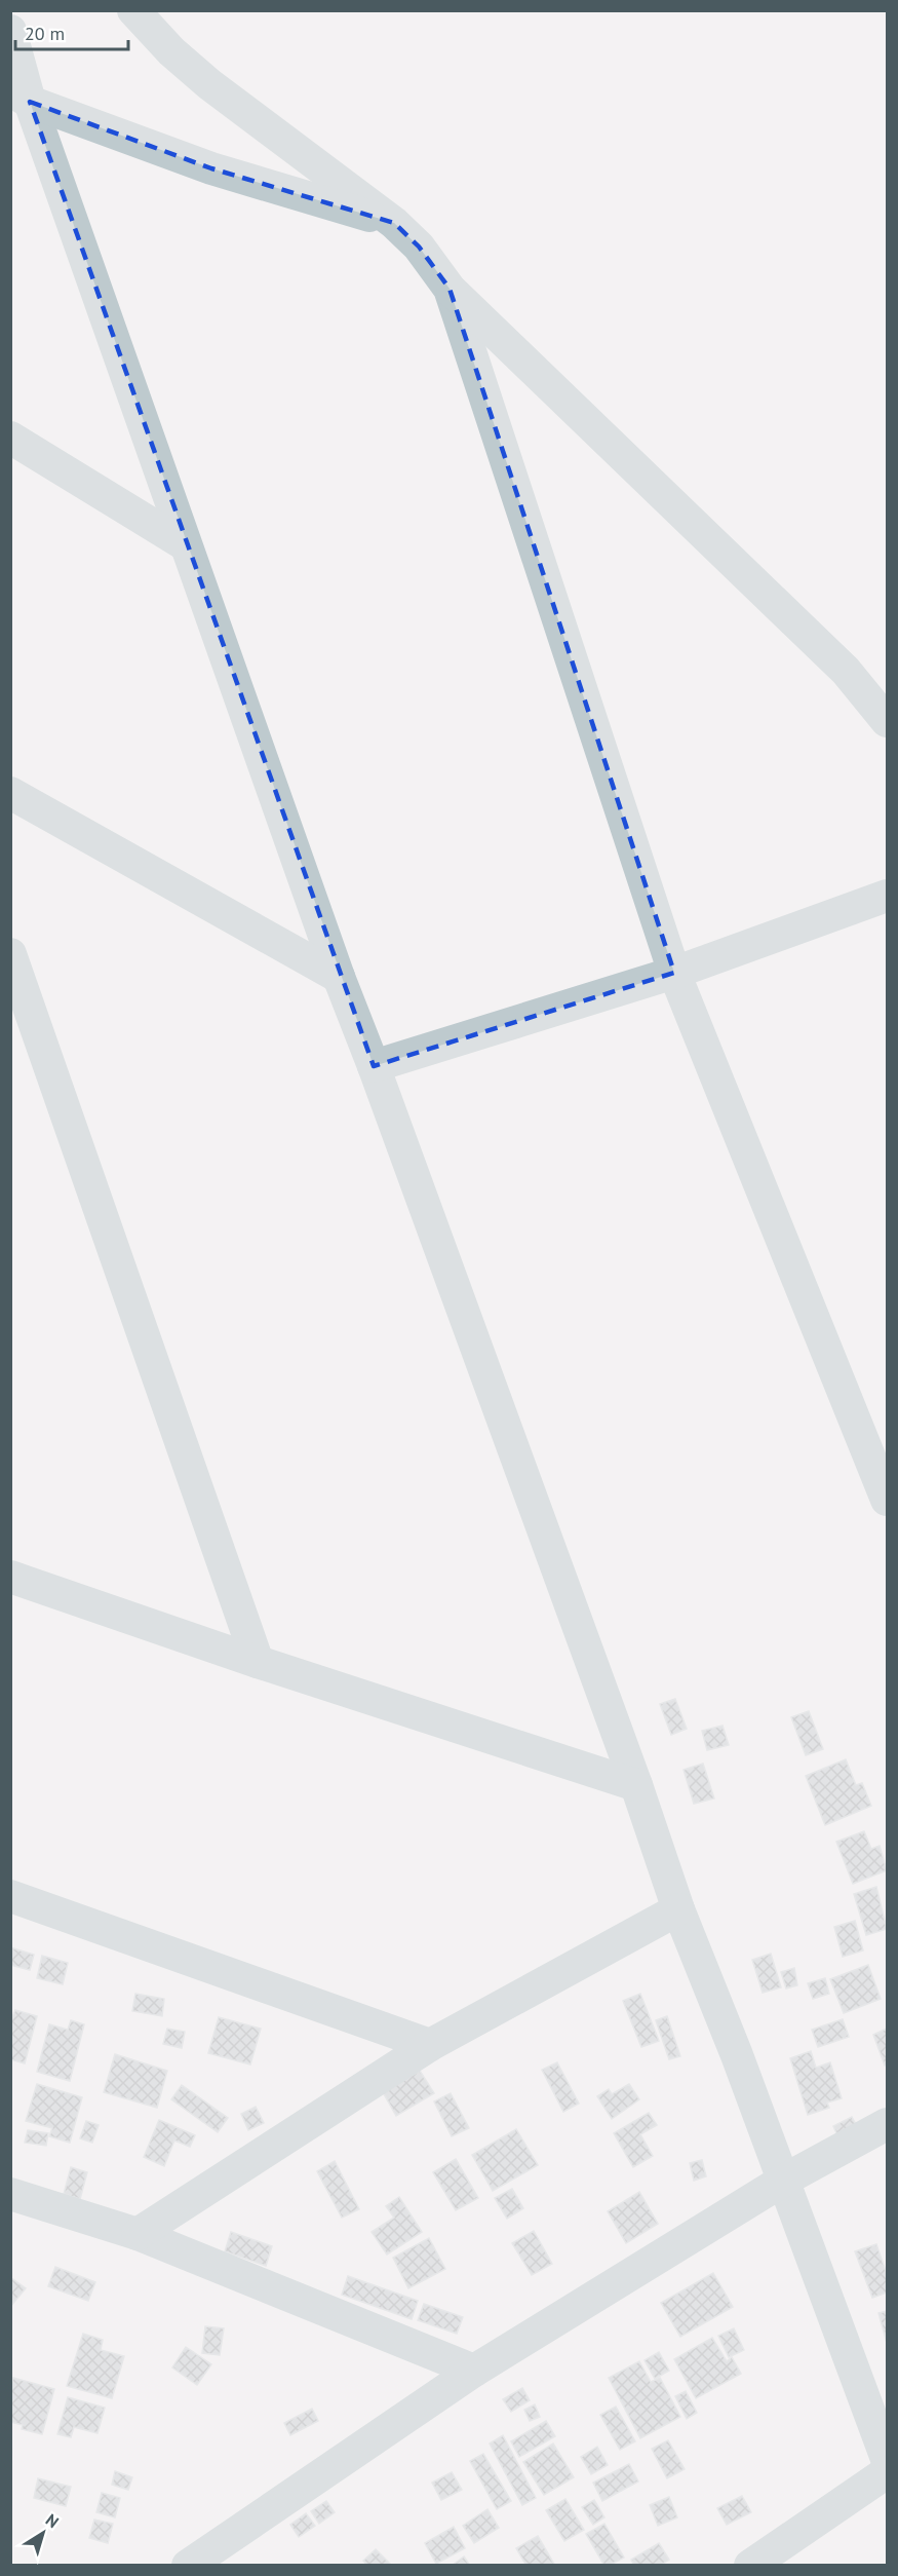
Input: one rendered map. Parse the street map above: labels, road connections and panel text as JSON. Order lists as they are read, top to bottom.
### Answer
{
  "scale_bar": "20 m",
  "north": "top right"
}
